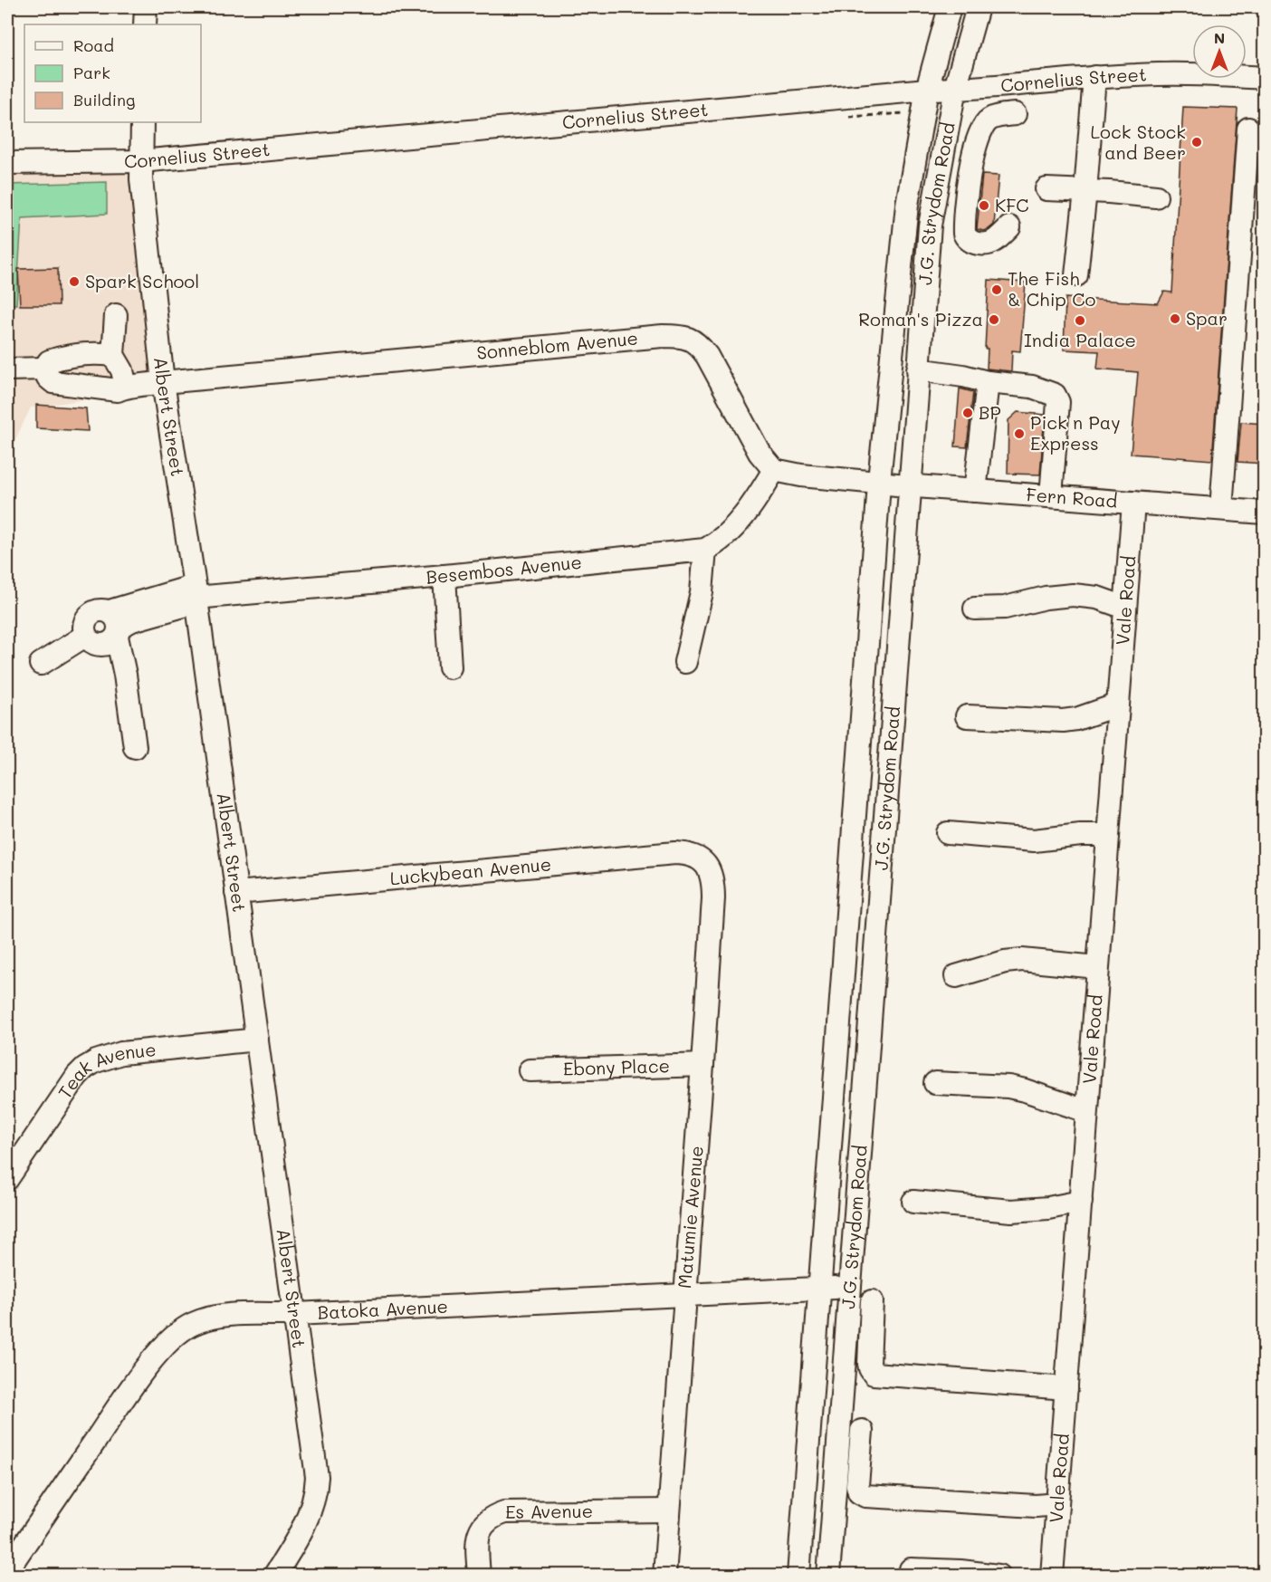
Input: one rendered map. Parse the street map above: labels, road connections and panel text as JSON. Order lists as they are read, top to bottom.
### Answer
{
  "streets": {
    "street": [
      "Cornelius Street",
      "J.G. Strydom Road",
      "Sonneblom Avenue",
      "Albert Street",
      "Fern Road",
      "Besembos Avenue",
      "Vale Road",
      "Luckybean Avenue",
      "Ebony Place",
      "Teak Avenue",
      "Matumie Avenue",
      "Batoka Avenue",
      "Es Avenue"
    ]
  },
  "crossings": [
    ["Cornelius Street", "J.G. Strydom Road"],
    ["Cornelius Street", "Albert Street"],
    ["J.G. Strydom Road", "Fern Road"],
    ["J.G. Strydom Road", "Batoka Avenue"],
    ["Sonneblom Avenue", "Albert Street"],
    ["Albert Street", "Besembos Avenue"],
    ["Albert Street", "Luckybean Avenue"],
    ["Albert Street", "Teak Avenue"],
    ["Albert Street", "Batoka Avenue"],
    ["Fern Road", "Vale Road"],
    ["Luckybean Avenue", "Matumie Avenue"],
    ["Ebony Place", "Matumie Avenue"],
    ["Matumie Avenue", "Batoka Avenue"],
    ["Matumie Avenue", "Es Avenue"]
  ],
  "places": [
    "Lock Stock and Beer",
    "KFC",
    "Spark School",
    "The Fish & Chip Co",
    "Spar",
    "Roman's Pizza",
    "India Palace",
    "BP",
    "Pick n Pay Express"
  ],
  "legend": ["Road", "Park", "Building"],
  "north": "top"
}
